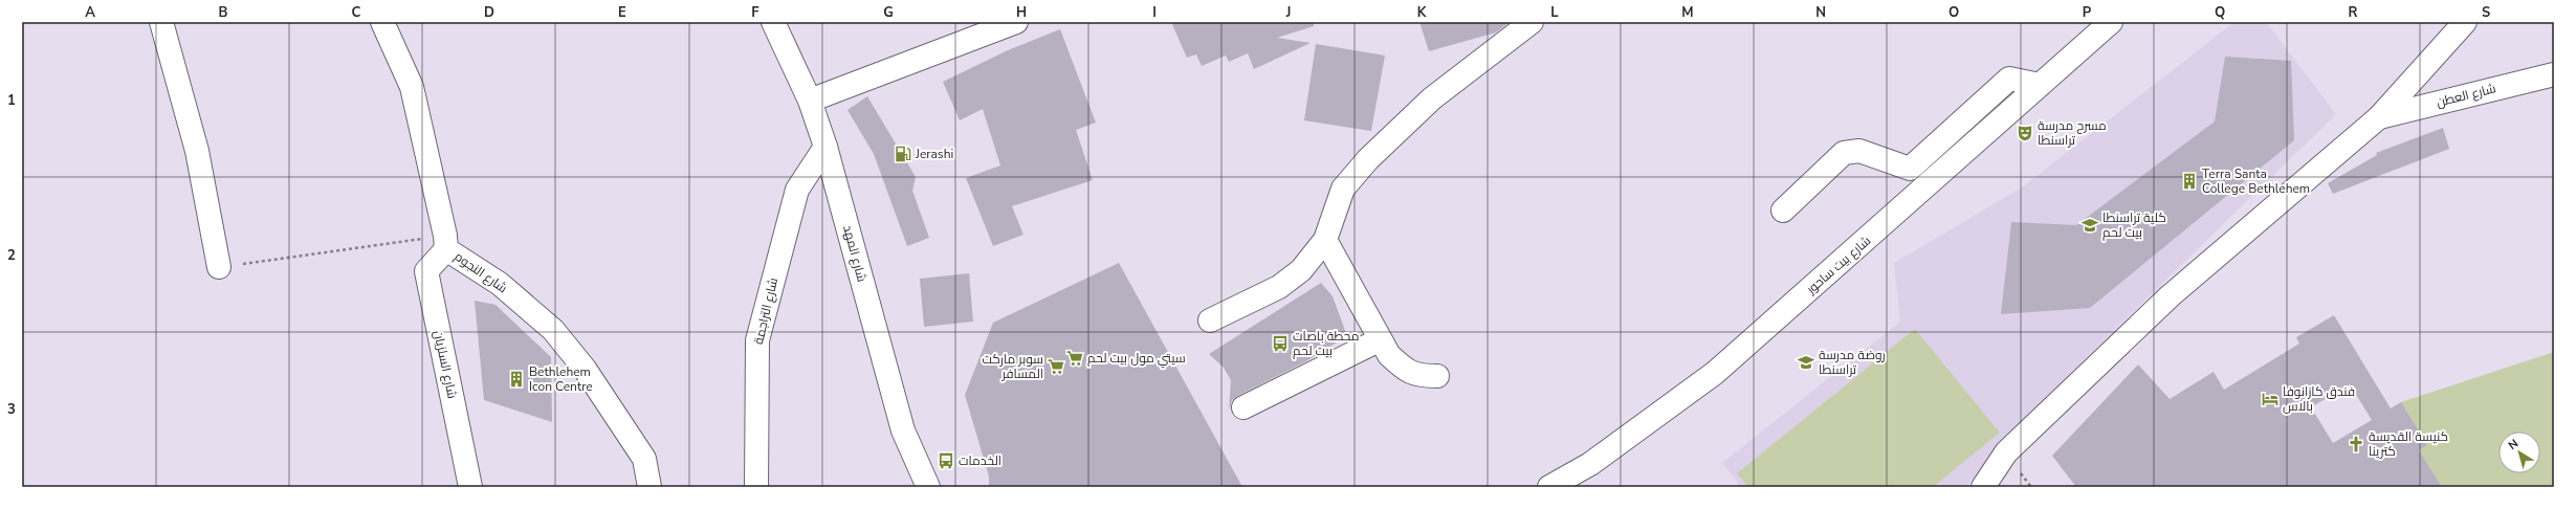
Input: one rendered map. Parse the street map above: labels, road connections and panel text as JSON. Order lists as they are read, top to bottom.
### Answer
{
  "streets": {
    "street": [
      "شارع العطن",
      "شارع المهد",
      "شارع بيت ساحور",
      "شارع النجوم",
      "شارع التراجمة",
      "شارع السلزيان"
    ]
  },
  "crossings": [
    ["شارع المهد", "شارع التراجمة"],
    ["شارع النجوم", "شارع السلزيان"]
  ],
  "places": {
    "theatre": ["مسرح مدرسة تراسنطا"],
    "fuel station": ["Jerashi"],
    "building": ["Terra Santa College Bethlehem", "Bethlehem Icon Centre"],
    "school or university": ["كلية تراسنطا بيت لحم", "روضة مدرسة تراسنطا"],
    "bus stop": ["محطة باصات بيت لحم", "الخدمات"],
    "supermarket": ["سيتي مول بيت لحم", "سوبر ماركت المسافر"],
    "hotel": ["فندق كازانوفا بالاس"],
    "church": ["كنيسة القديسة كترينا"]
  },
  "north": "top left",
  "grid": {
    "columns": [
      "A",
      "B",
      "C",
      "D",
      "E",
      "F",
      "G",
      "H",
      "I",
      "J",
      "K",
      "L",
      "M",
      "N",
      "O",
      "P",
      "Q",
      "R",
      "S"
    ],
    "rows": ["1", "2", "3"]
  }
}
